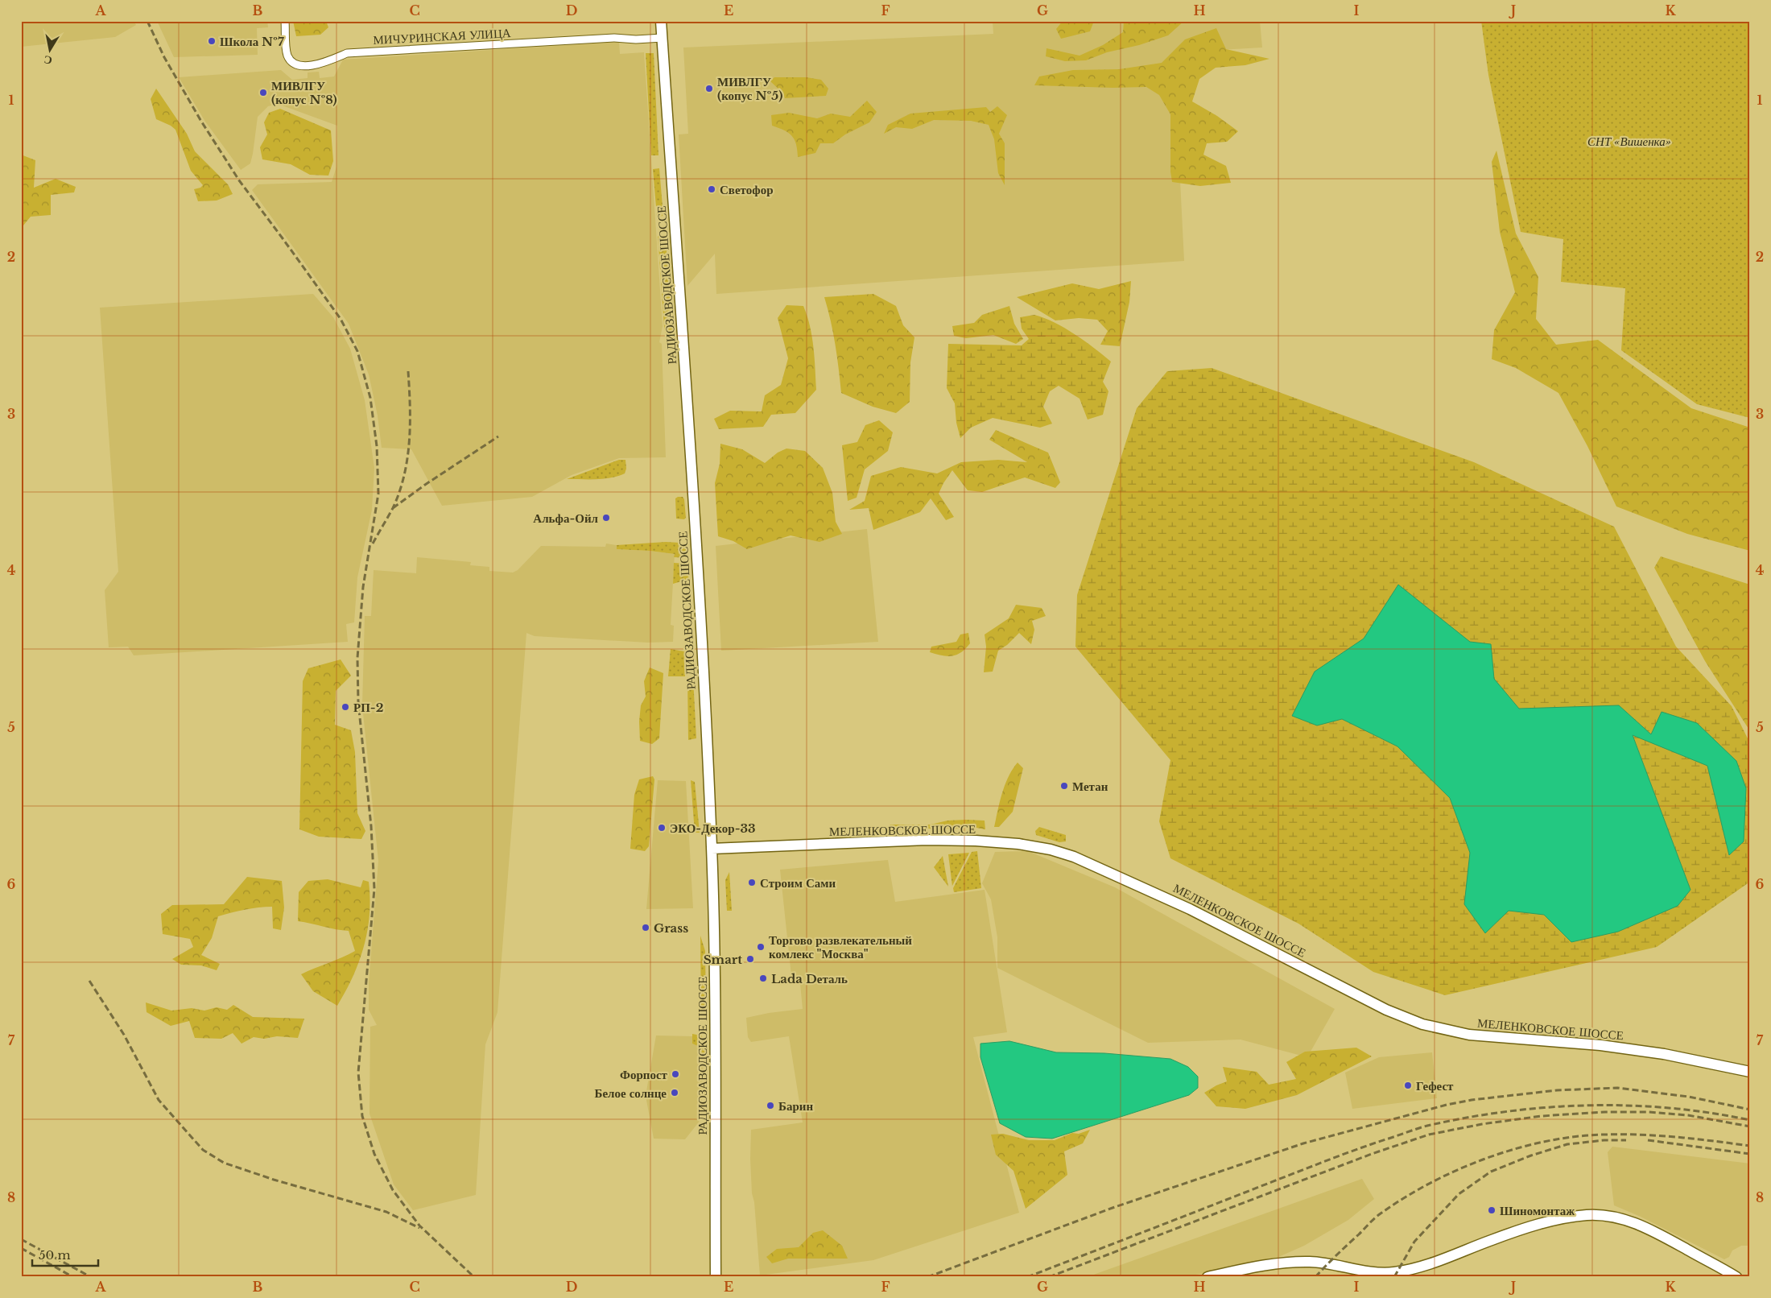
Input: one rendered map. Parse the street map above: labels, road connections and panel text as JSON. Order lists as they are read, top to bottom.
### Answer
{
  "streets": {
    "main road": ["РАДИОЗАВОДСКОЕ ШОССЕ", "МЕЛЕНКОВСКОЕ ШОССЕ"],
    "street": ["МИЧУРИНСКАЯ УЛИЦА"]
  },
  "crossings": [
    ["МИЧУРИНСКАЯ УЛИЦА", "РАДИОЗАВОДСКОЕ ШОССЕ"],
    ["РАДИОЗАВОДСКОЕ ШОССЕ", "МЕЛЕНКОВСКОЕ ШОССЕ"]
  ],
  "parks": ["СНТ «Вишенка»"],
  "places": [
    "Школа №7",
    "МИВЛГУ (копус №5)",
    "МИВЛГУ (копус №8)",
    "Светофор",
    "Альфа-Ойл",
    "РП-2",
    "Метан",
    "ЭКО-Декор-33",
    "Строим Сами",
    "Grass",
    "Торгово развлекательный комлекс \"Москва\"",
    "Smart",
    "Lada Dеталь",
    "Форпост",
    "Гефест",
    "Белое солнце",
    "Барин",
    "Шиномонтаж"
  ],
  "scale_bar": "50 m",
  "north": "bottom",
  "grid": {
    "columns": [
      "A",
      "B",
      "C",
      "D",
      "E",
      "F",
      "G",
      "H",
      "I",
      "J",
      "K"
    ],
    "rows": [
      "1",
      "2",
      "3",
      "4",
      "5",
      "6",
      "7",
      "8"
    ]
  }
}
